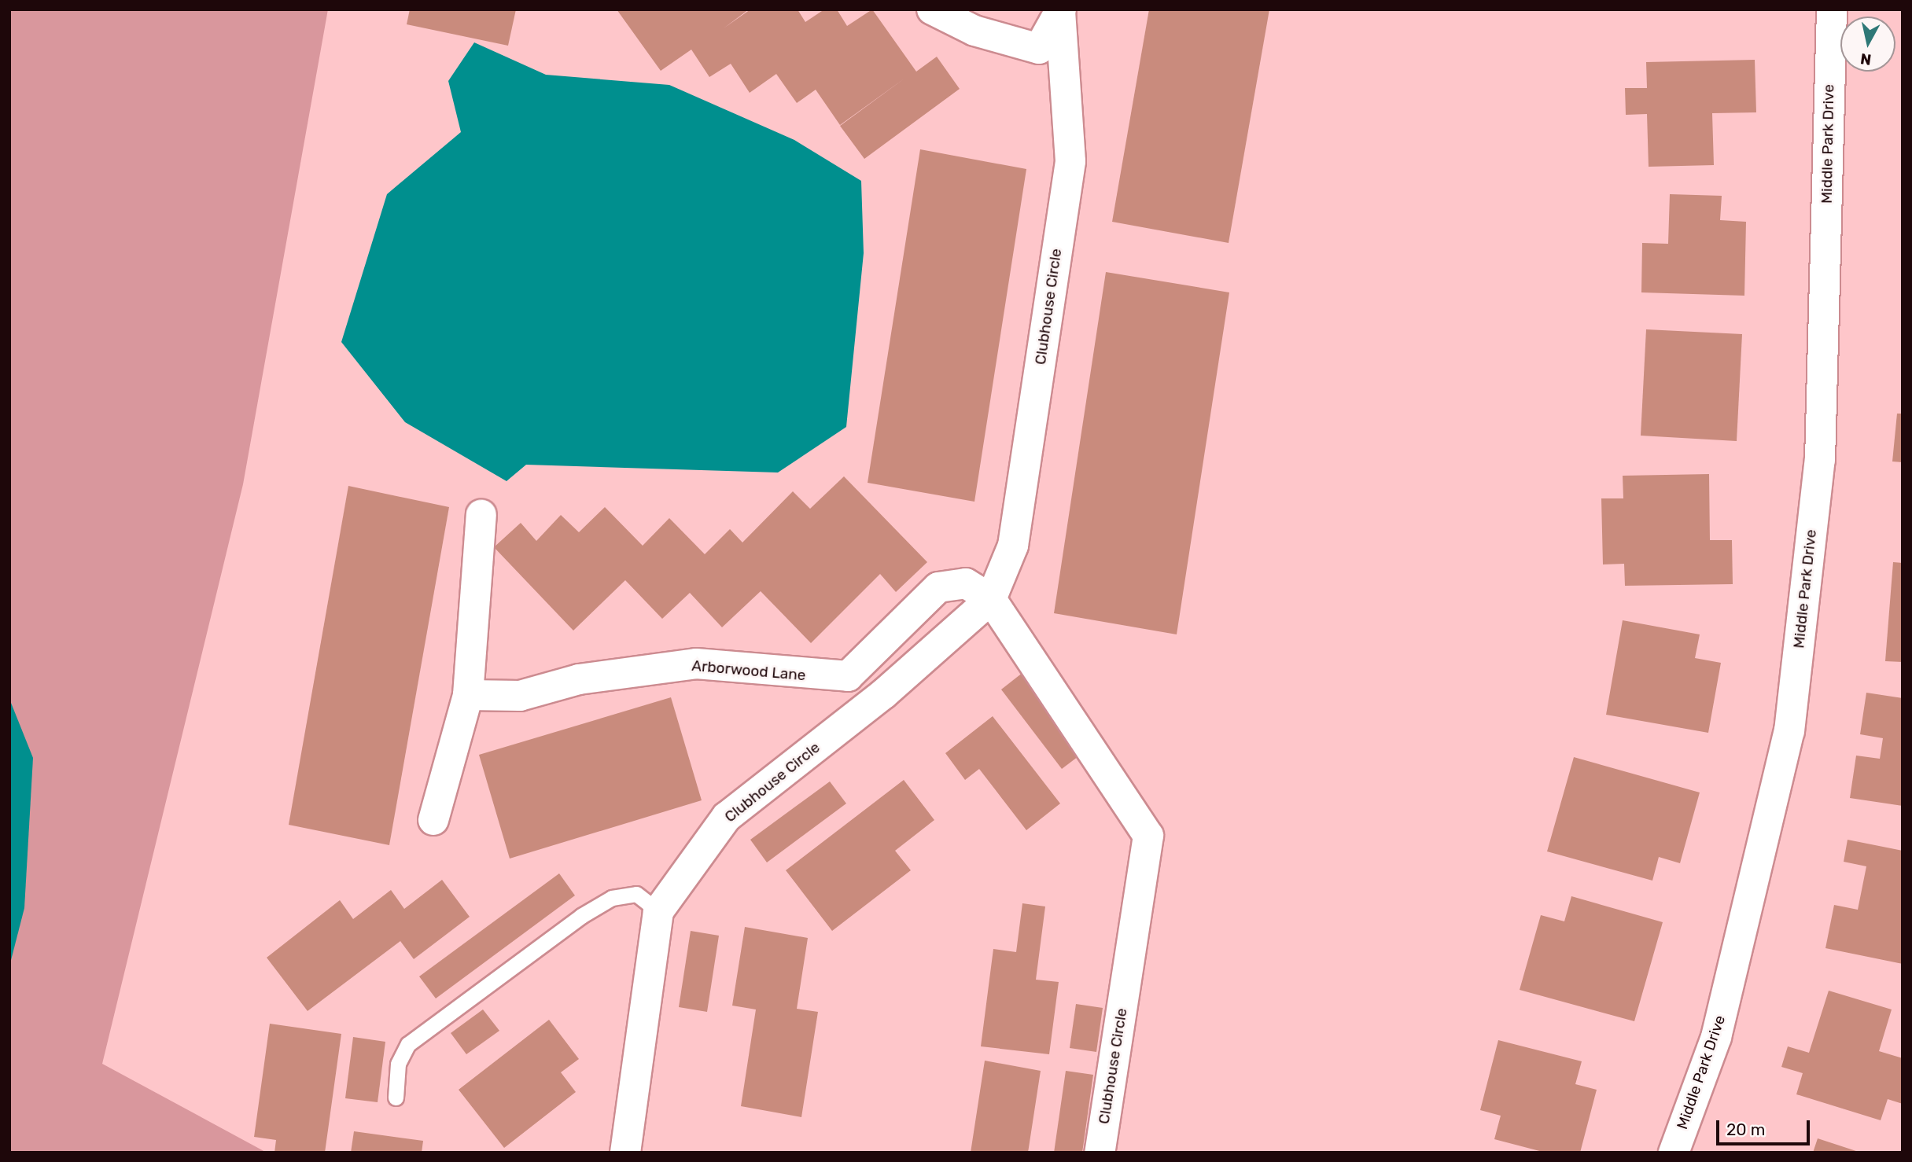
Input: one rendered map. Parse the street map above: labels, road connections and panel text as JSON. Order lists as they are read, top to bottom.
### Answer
{
  "streets": {
    "street": ["Middle Park Drive", "Clubhouse Circle", "Arborwood Lane"]
  },
  "crossings": [
    ["Clubhouse Circle", "Arborwood Lane"]
  ],
  "scale_bar": "20 m",
  "north": "bottom"
}
